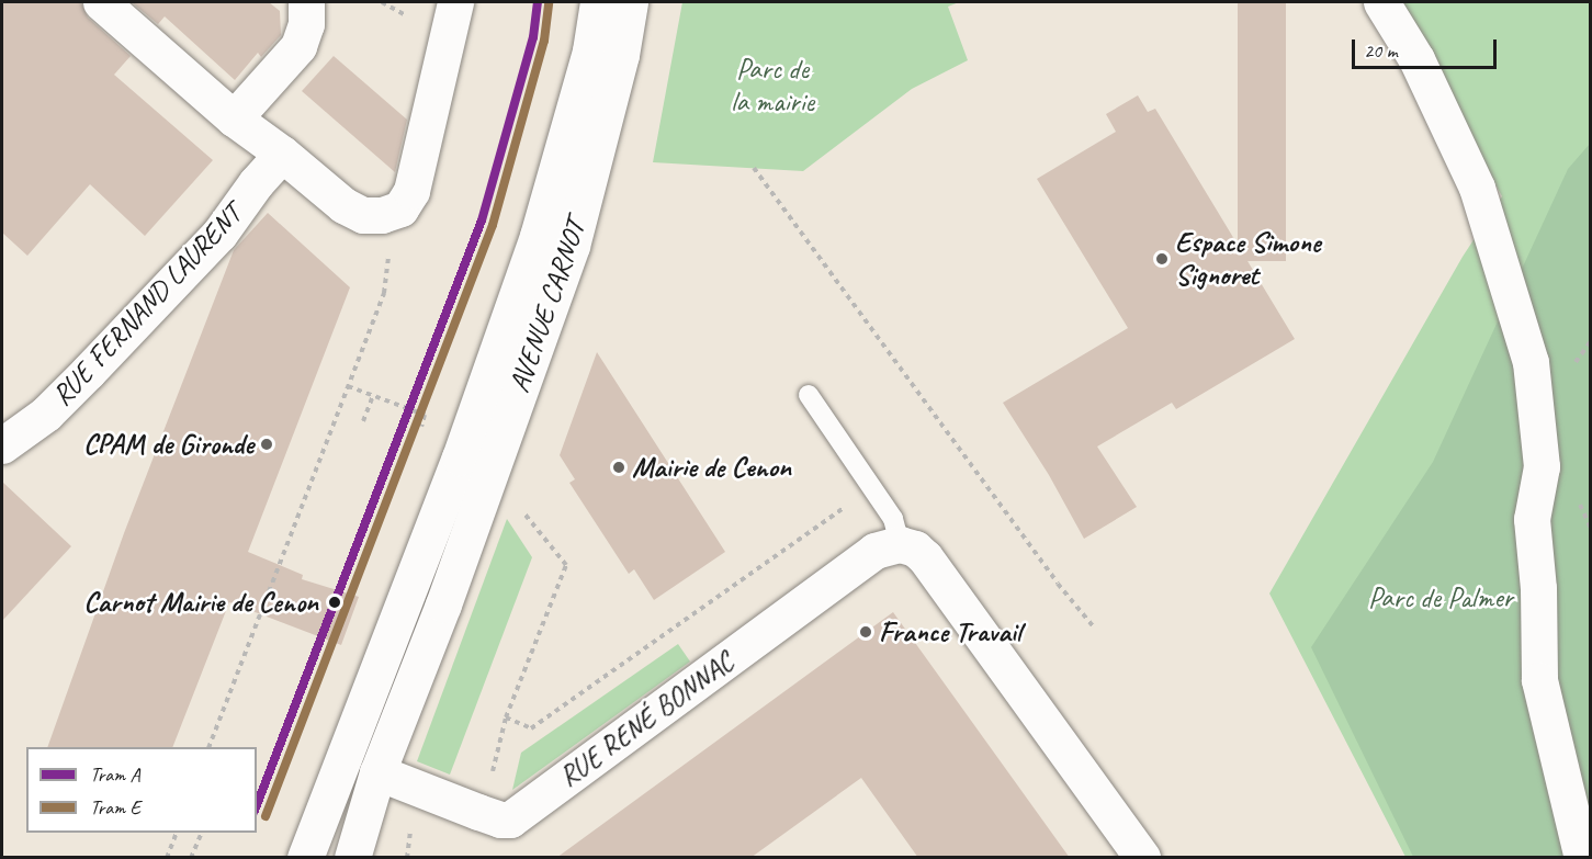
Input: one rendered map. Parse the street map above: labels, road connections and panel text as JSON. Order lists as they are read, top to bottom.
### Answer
{
  "streets": {
    "street": ["RUE FERNAND LAURENT", "AVENUE CARNOT", "RUE RENÉ BONNAC"]
  },
  "crossings": [
    ["AVENUE CARNOT", "RUE RENÉ BONNAC"]
  ],
  "parks": ["Parc de la mairie", "Parc de Palmer"],
  "places": [
    "Espace Simone Signoret",
    "CPAM de Gironde",
    "Mairie de Cenon",
    "Carnot Mairie de Cenon",
    "France Travail"
  ],
  "lines": ["tram line A", "tram line E"],
  "legend": ["Tram A", "Tram E"],
  "scale_bar": "20 m"
}
